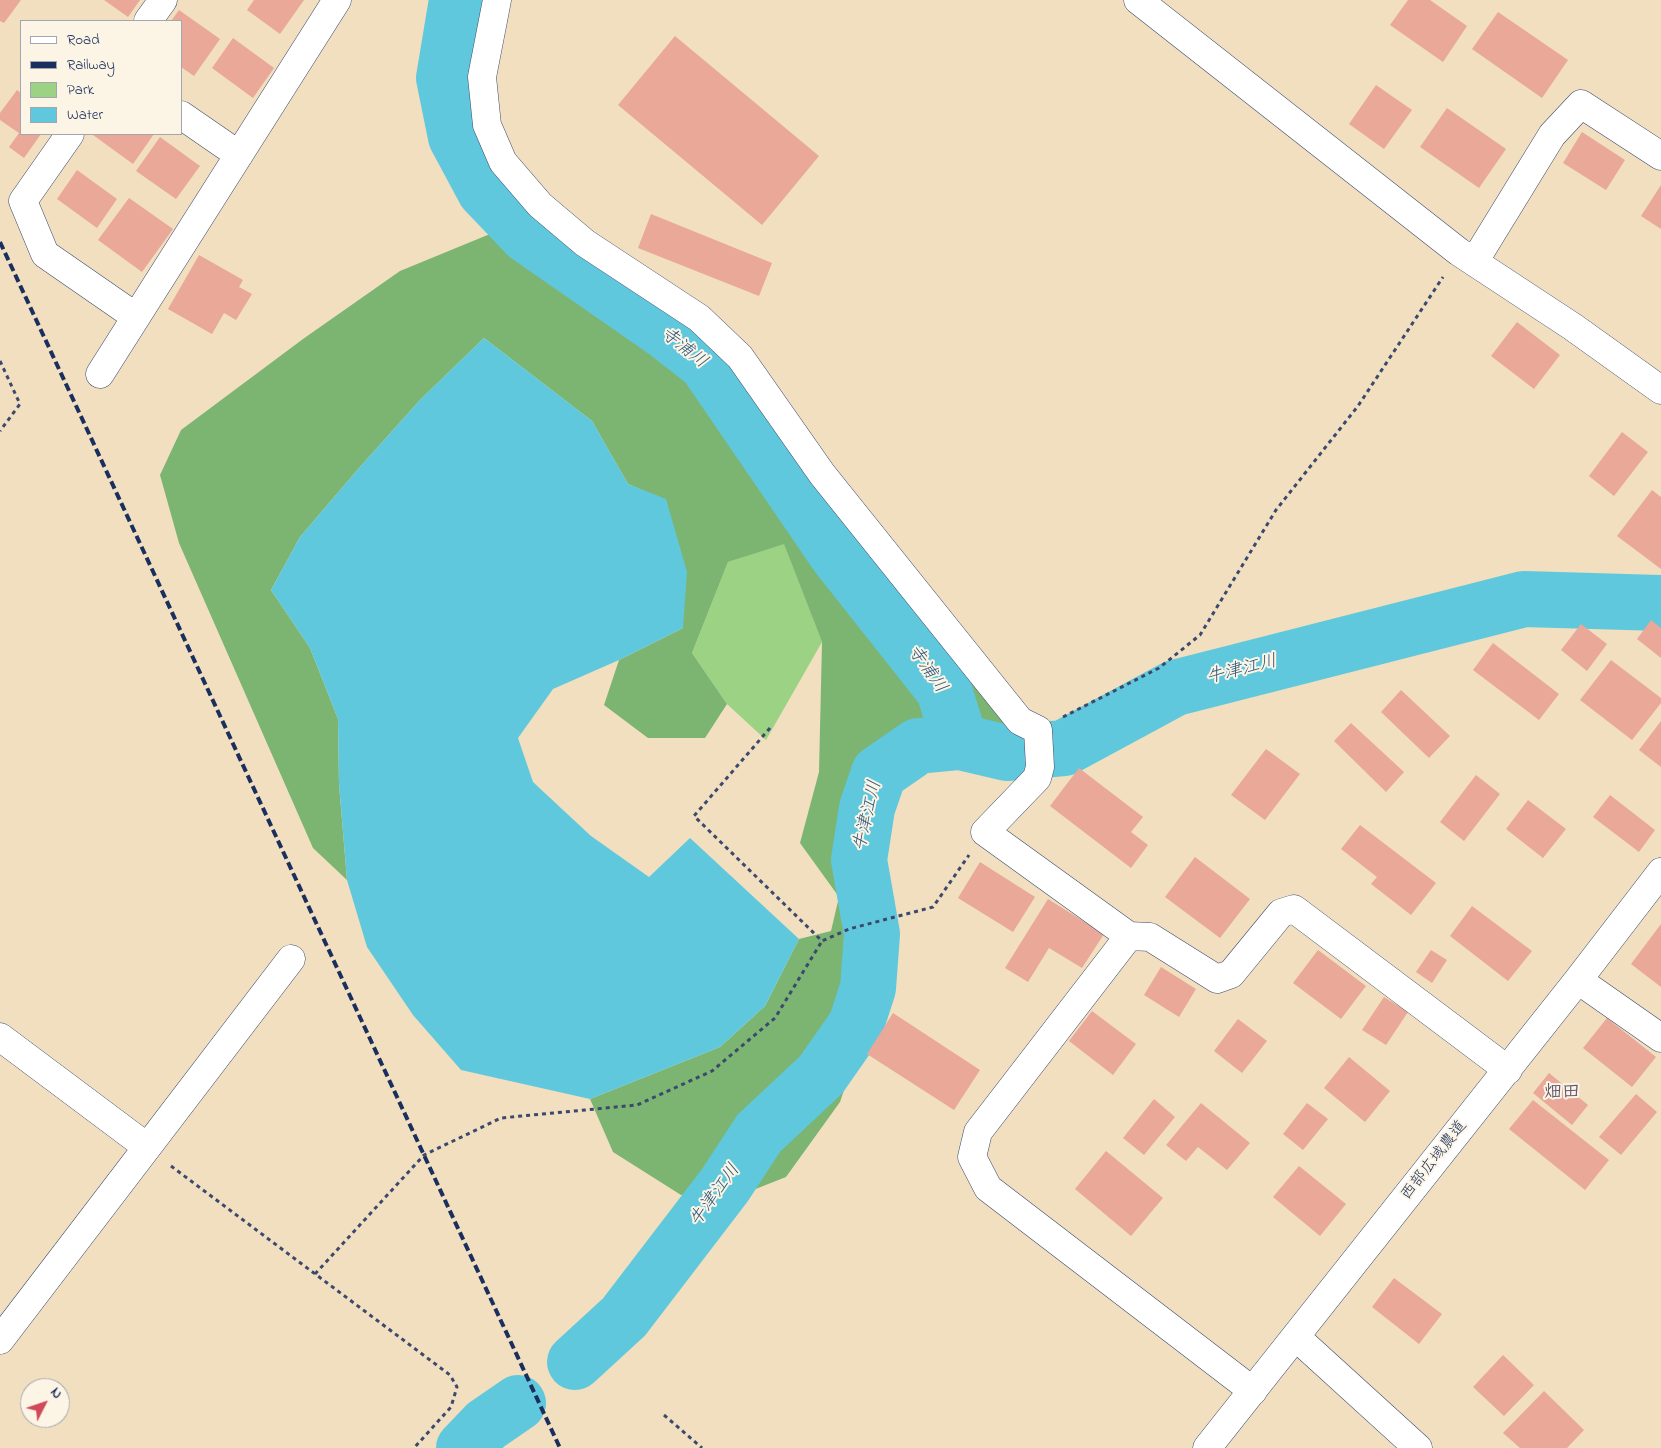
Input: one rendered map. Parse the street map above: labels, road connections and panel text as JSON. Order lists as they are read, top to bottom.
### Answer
{
  "streets": {
    "street": ["西部広域農道"]
  },
  "districts": ["畑田"],
  "water": ["寺浦川", "牛津江川"],
  "legend": [
    "Road",
    "Railway",
    "Park",
    "Water"
  ],
  "north": "top right"
}
